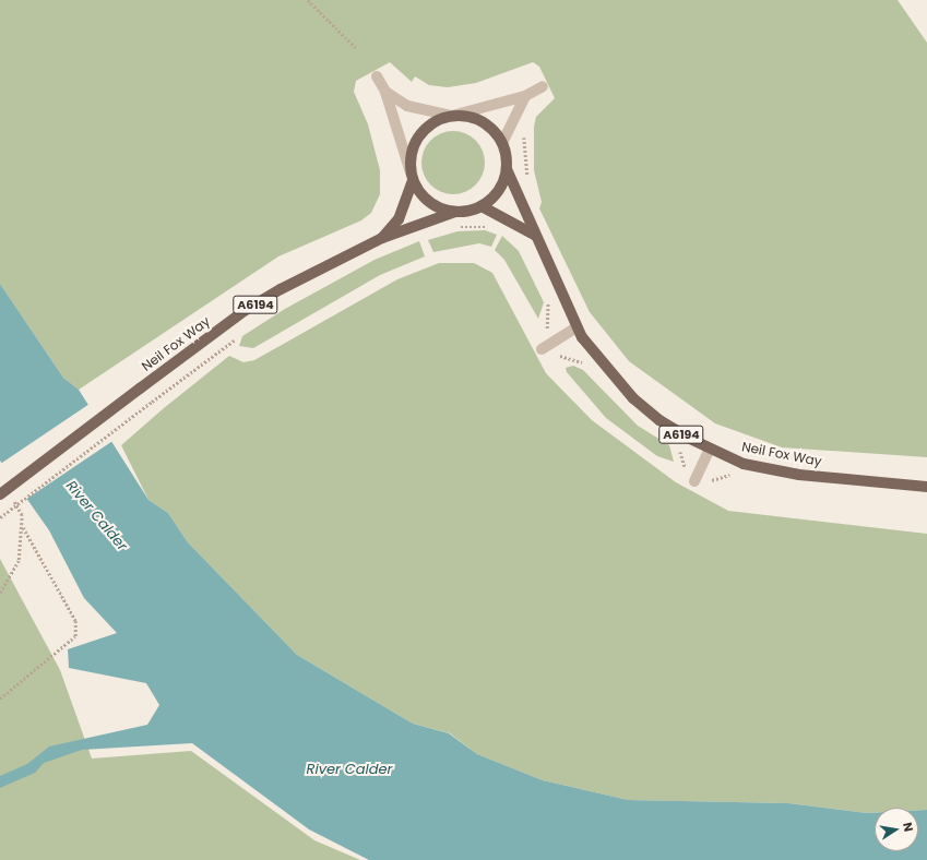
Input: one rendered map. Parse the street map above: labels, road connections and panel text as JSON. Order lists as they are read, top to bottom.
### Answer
{
  "streets": {
    "main road": ["A6194", "Neil Fox Way"]
  },
  "water": ["River Calder"],
  "north": "right"
}
